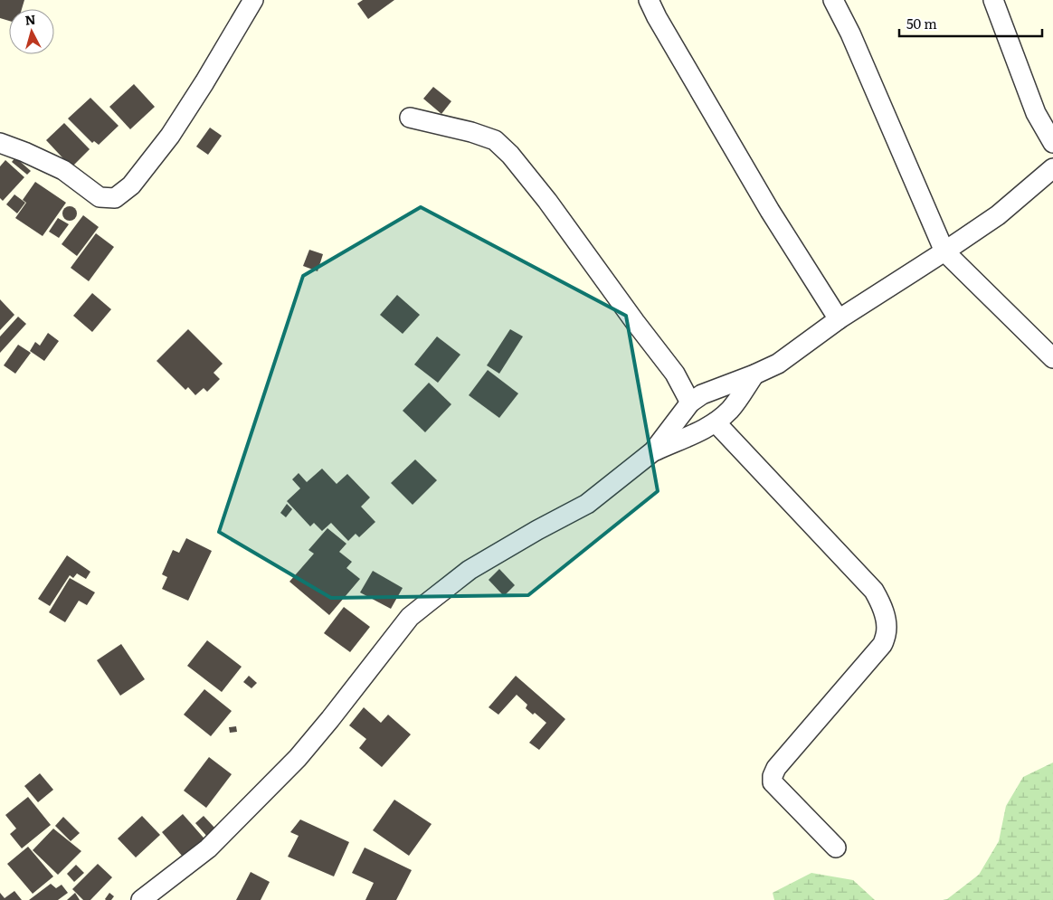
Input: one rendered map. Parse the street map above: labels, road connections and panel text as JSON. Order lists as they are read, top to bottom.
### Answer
{
  "scale_bar": "50 m",
  "north": "top"
}
